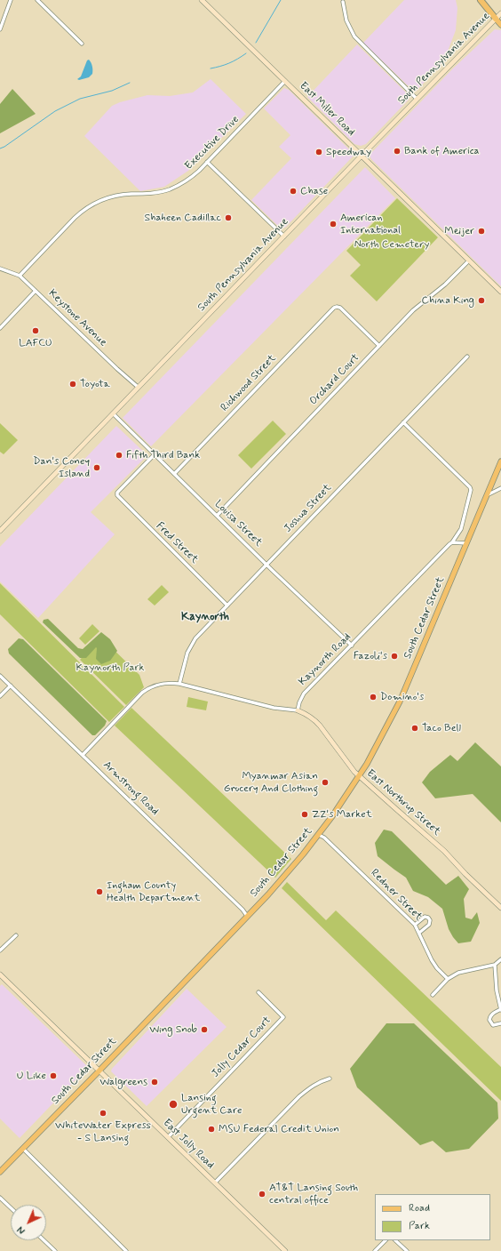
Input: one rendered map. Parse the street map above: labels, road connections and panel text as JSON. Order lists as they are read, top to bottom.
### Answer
{
  "streets": {
    "main road": [
      "South Pennsylvania Avenue",
      "East Miller Road",
      "South Cedar Street",
      "East Northrup Street",
      "East Jolly Road"
    ],
    "street": [
      "Executive Drive",
      "Keystone Avenue",
      "Orchard Court",
      "Richwood Street",
      "Joshua Street",
      "Louisa Street",
      "Fred Street",
      "Kaynorth Road",
      "Armstrong Road",
      "Redner Street",
      "Jolly Cedar Court"
    ]
  },
  "crossings": [
    ["South Pennsylvania Avenue", "East Miller Road"],
    ["South Pennsylvania Avenue", "Keystone Avenue"],
    ["South Pennsylvania Avenue", "Louisa Street"],
    ["East Miller Road", "Executive Drive"],
    ["East Miller Road", "Orchard Court"],
    ["Executive Drive", "Keystone Avenue"],
    ["Orchard Court", "Richwood Street"],
    ["Orchard Court", "Louisa Street"],
    ["Richwood Street", "Louisa Street"],
    ["Joshua Street", "Louisa Street"],
    ["Joshua Street", "Fred Street"],
    ["Joshua Street", "Kaynorth Road"],
    ["Louisa Street", "Fred Street"],
    ["Louisa Street", "Kaynorth Road"],
    ["South Cedar Street", "Armstrong Road"],
    ["South Cedar Street", "East Northrup Street"],
    ["South Cedar Street", "Redner Street"],
    ["South Cedar Street", "East Jolly Road"],
    ["Kaynorth Road", "East Northrup Street"],
    ["Jolly Cedar Court", "East Jolly Road"]
  ],
  "districts": ["Kaynorth"],
  "parks": ["North Cemetery", "Kaynorth Park"],
  "places": [
    "Bank of America",
    "Speedway",
    "Chase",
    "Shaheen Cadillac",
    "American International",
    "Meijer",
    "China King",
    "LAFCU",
    "Toyota",
    "Fifth Third Bank",
    "Dan's Coney Island",
    "Fazoli's",
    "Domino's",
    "Taco Bell",
    "Myanmar Asian Grocery And Clothing",
    "ZZ's Market",
    "Ingham County Health Department",
    "Wing Snob",
    "U Like",
    "Walgreens",
    "Lansing Urgent Care",
    "WhiteWater Express - S Lansing",
    "MSU Federal Credit Union",
    "AT&T Lansing South central office"
  ],
  "legend": ["Road", "Park"],
  "north": "bottom left"
}
